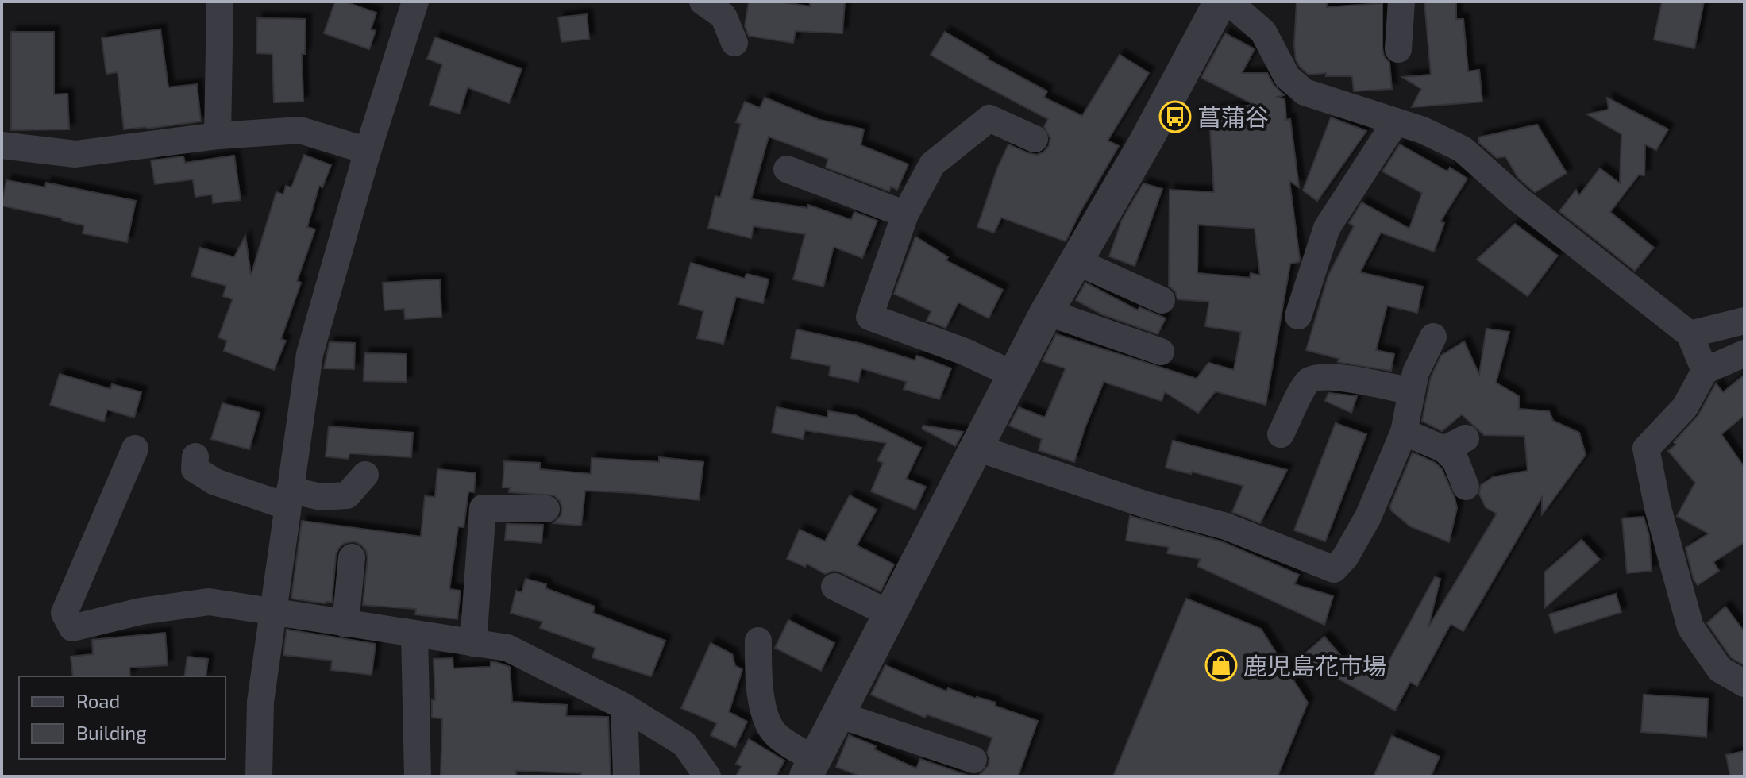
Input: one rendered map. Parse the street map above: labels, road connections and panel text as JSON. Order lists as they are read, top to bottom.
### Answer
{
  "places": {
    "bus stop": ["菖蒲谷"],
    "shop": ["鹿児島花市場"]
  },
  "legend": ["Road", "Building"]
}
